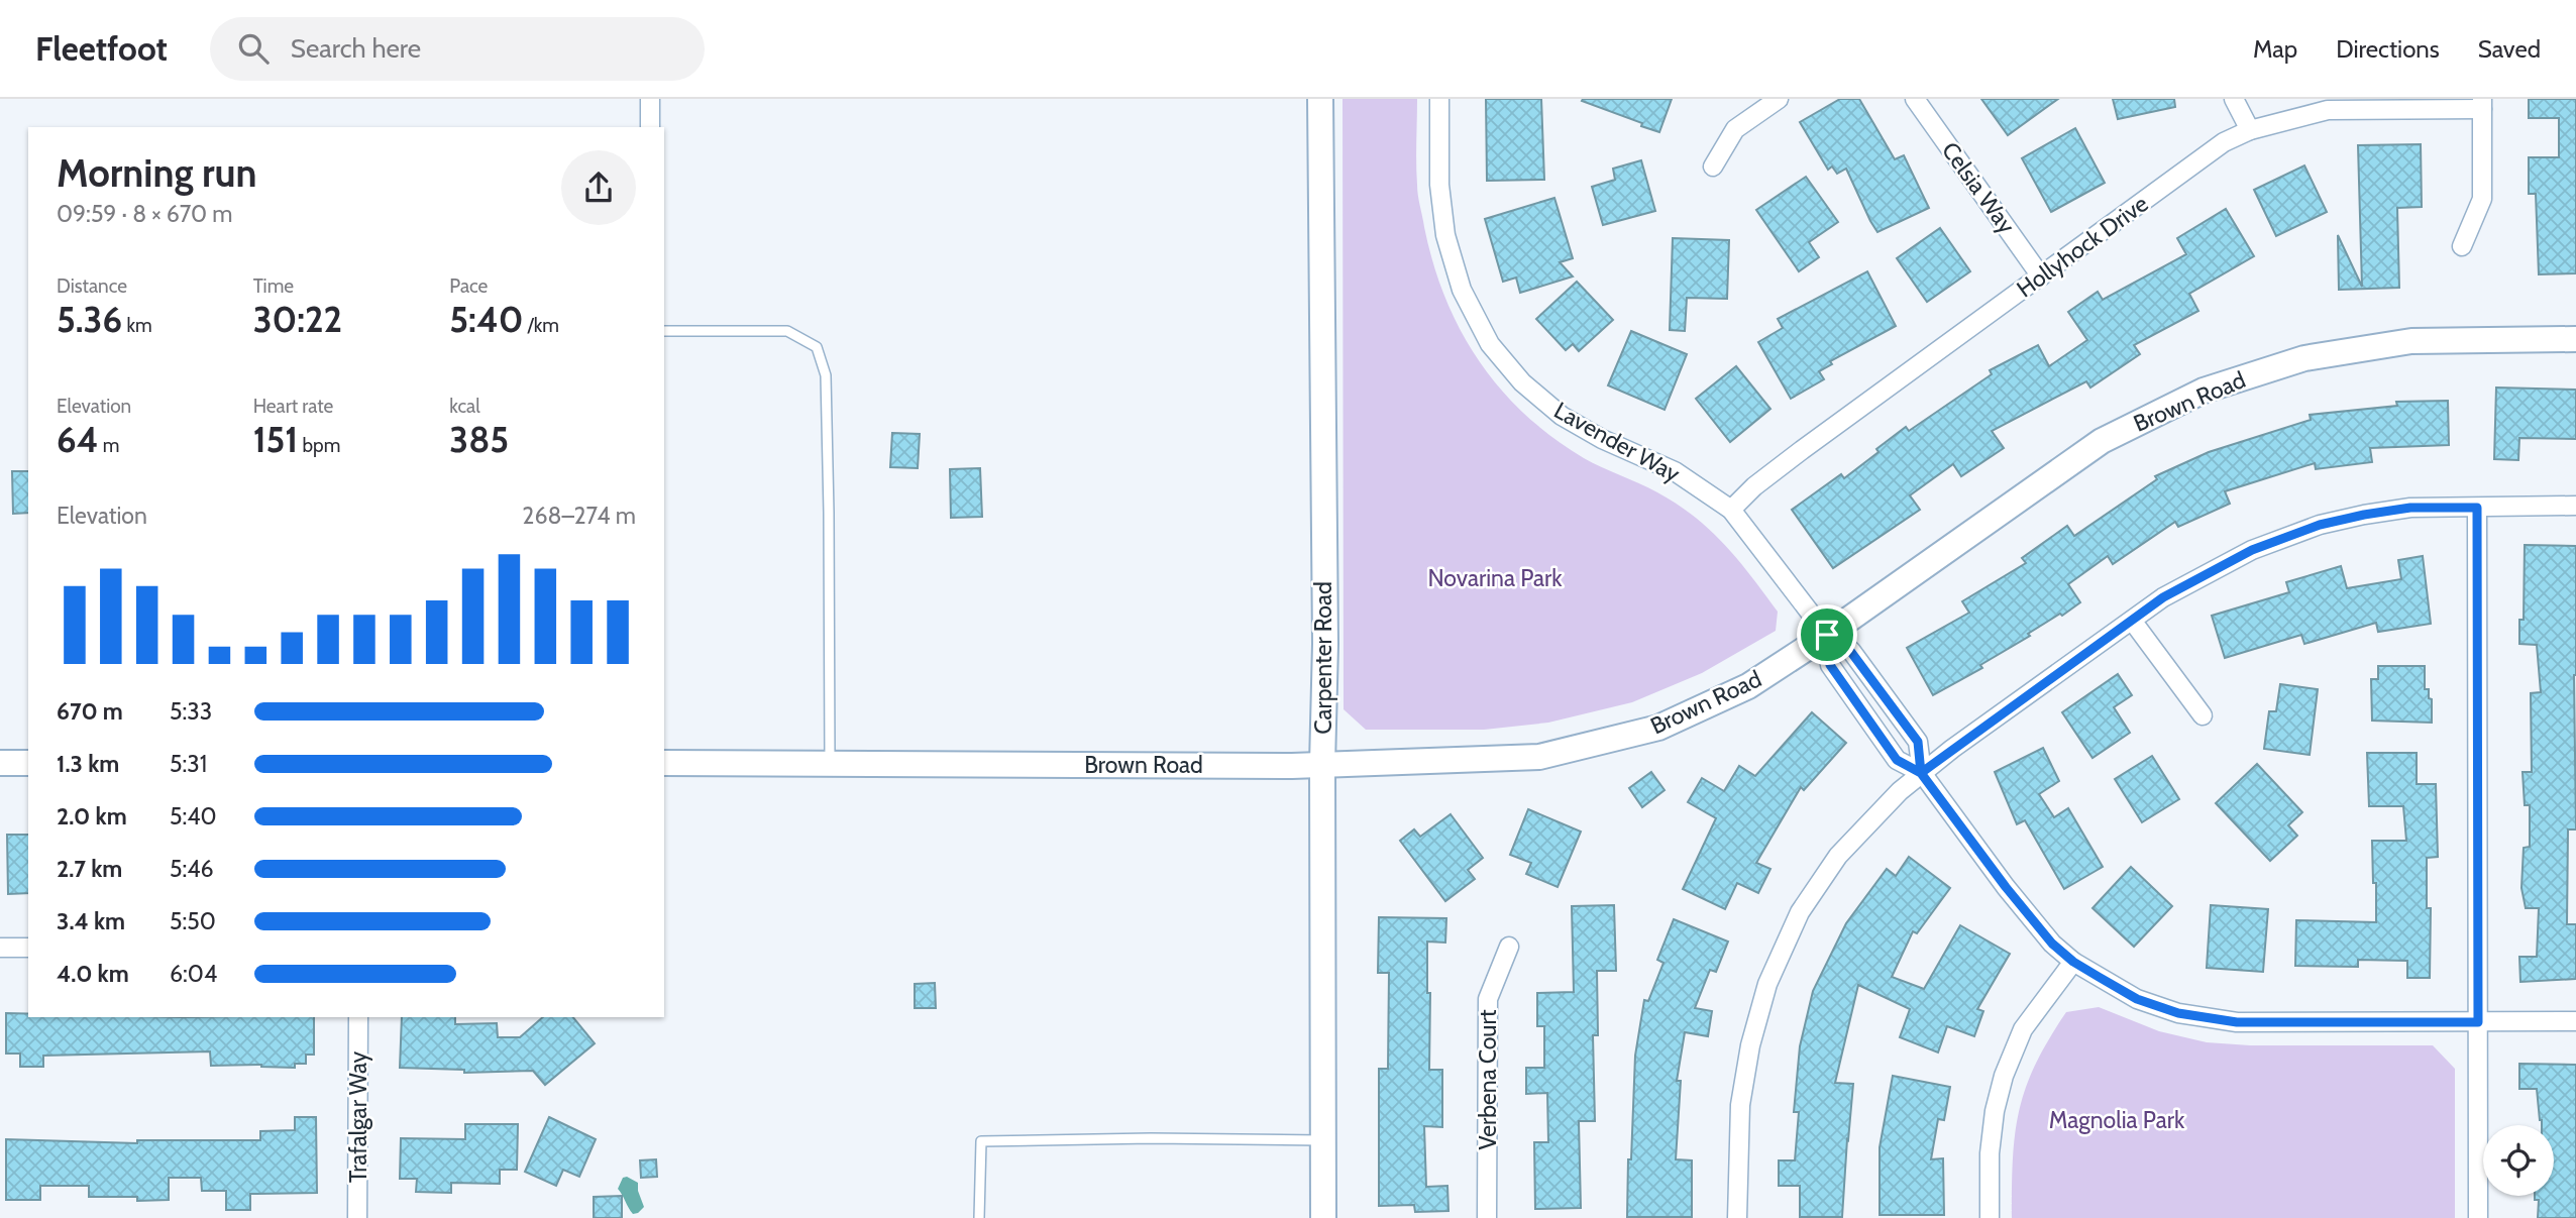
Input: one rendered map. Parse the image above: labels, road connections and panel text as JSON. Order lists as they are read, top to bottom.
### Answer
{
  "streets": {
    "street": [
      "Celsia Way",
      "Hollyhock Drive",
      "Brown Road",
      "Lavender Way",
      "Carpenter Road",
      "Verbena Court",
      "Trafalgar Way"
    ]
  },
  "crossings": [
    ["Celsia Way", "Hollyhock Drive"],
    ["Hollyhock Drive", "Lavender Way"],
    ["Brown Road", "Lavender Way"],
    ["Brown Road", "Carpenter Road"]
  ],
  "parks": ["Novarina Park", "Magnolia Park"],
  "page": {
    "header": "Fleetfoot",
    "search": "Search here",
    "nav": ["Map", "Directions", "Saved"],
    "heading": ["Morning run", "09:59 · 8 × 670 m"],
    "stats": [
      ["Distance", "5.36 km"],
      ["Time", "30:22"],
      ["Pace", "5:40 /km"],
      ["Elevation", "64 m"],
      ["Heart rate", "151 bpm"],
      ["kcal", "385"]
    ],
    "chart": ["Elevation", "268–274 m"],
    "list": [
      {
        "name": "670 m",
        "note": "5:33"
      },
      {
        "name": "1.3 km",
        "note": "5:31"
      },
      {
        "name": "2.0 km",
        "note": "5:40"
      },
      {
        "name": "2.7 km",
        "note": "5:46"
      },
      {
        "name": "3.4 km",
        "note": "5:50"
      },
      {
        "name": "4.0 km",
        "note": "6:04"
      }
    ]
  }
}
